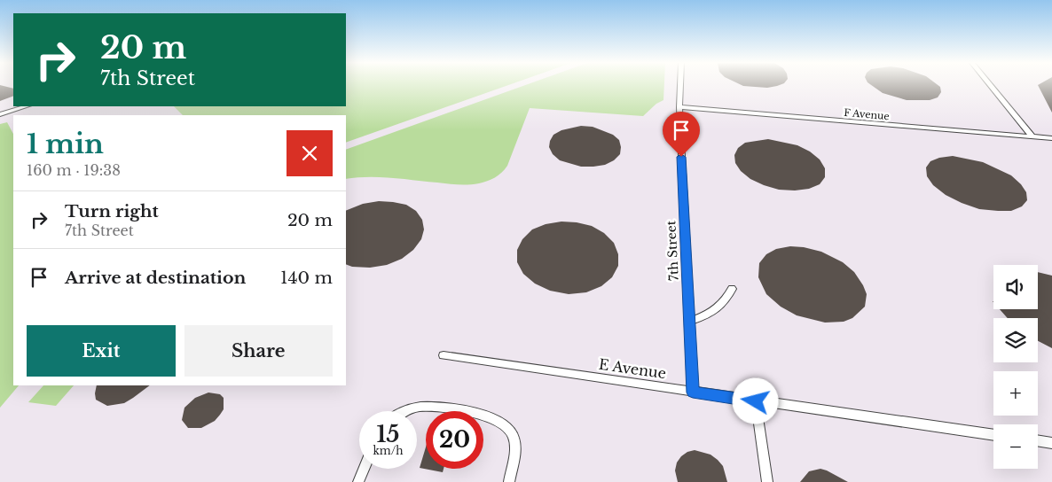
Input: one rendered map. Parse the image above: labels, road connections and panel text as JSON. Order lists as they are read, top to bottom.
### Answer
{
  "streets": {
    "lane": ["F Avenue", "7th Street", "E Avenue"]
  },
  "crossings": [
    ["F Avenue", "7th Street"],
    ["7th Street", "E Avenue"]
  ],
  "page": {
    "turn": ["20 m", "7th Street"],
    "heading": ["1 min", "160 m · 19:38"],
    "list": [
      {
        "name": "Turn right",
        "note": "7th Street",
        "value": "20 m"
      },
      {
        "name": "Arrive at destination",
        "value": "140 m"
      }
    ],
    "map_buttons": ["+", "−"],
    "buttons": ["Exit", "Share"],
    "speed": "15 km/h",
    "limit": "20"
  }
}
